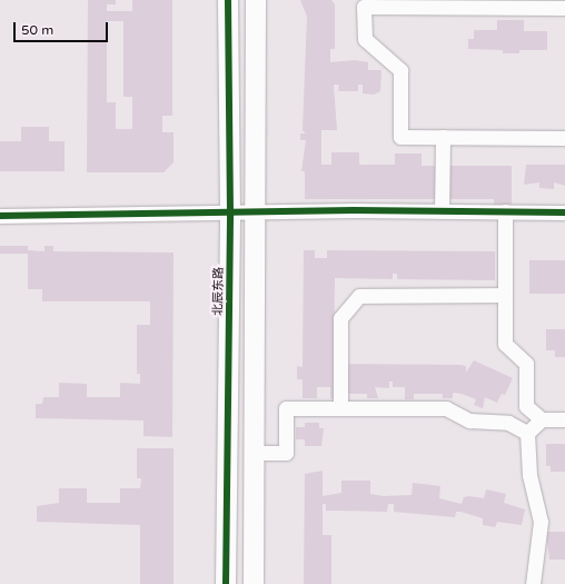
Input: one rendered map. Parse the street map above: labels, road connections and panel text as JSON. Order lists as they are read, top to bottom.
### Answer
{
  "streets": {
    "street": ["北辰东路"]
  },
  "scale_bar": "50 m"
}
